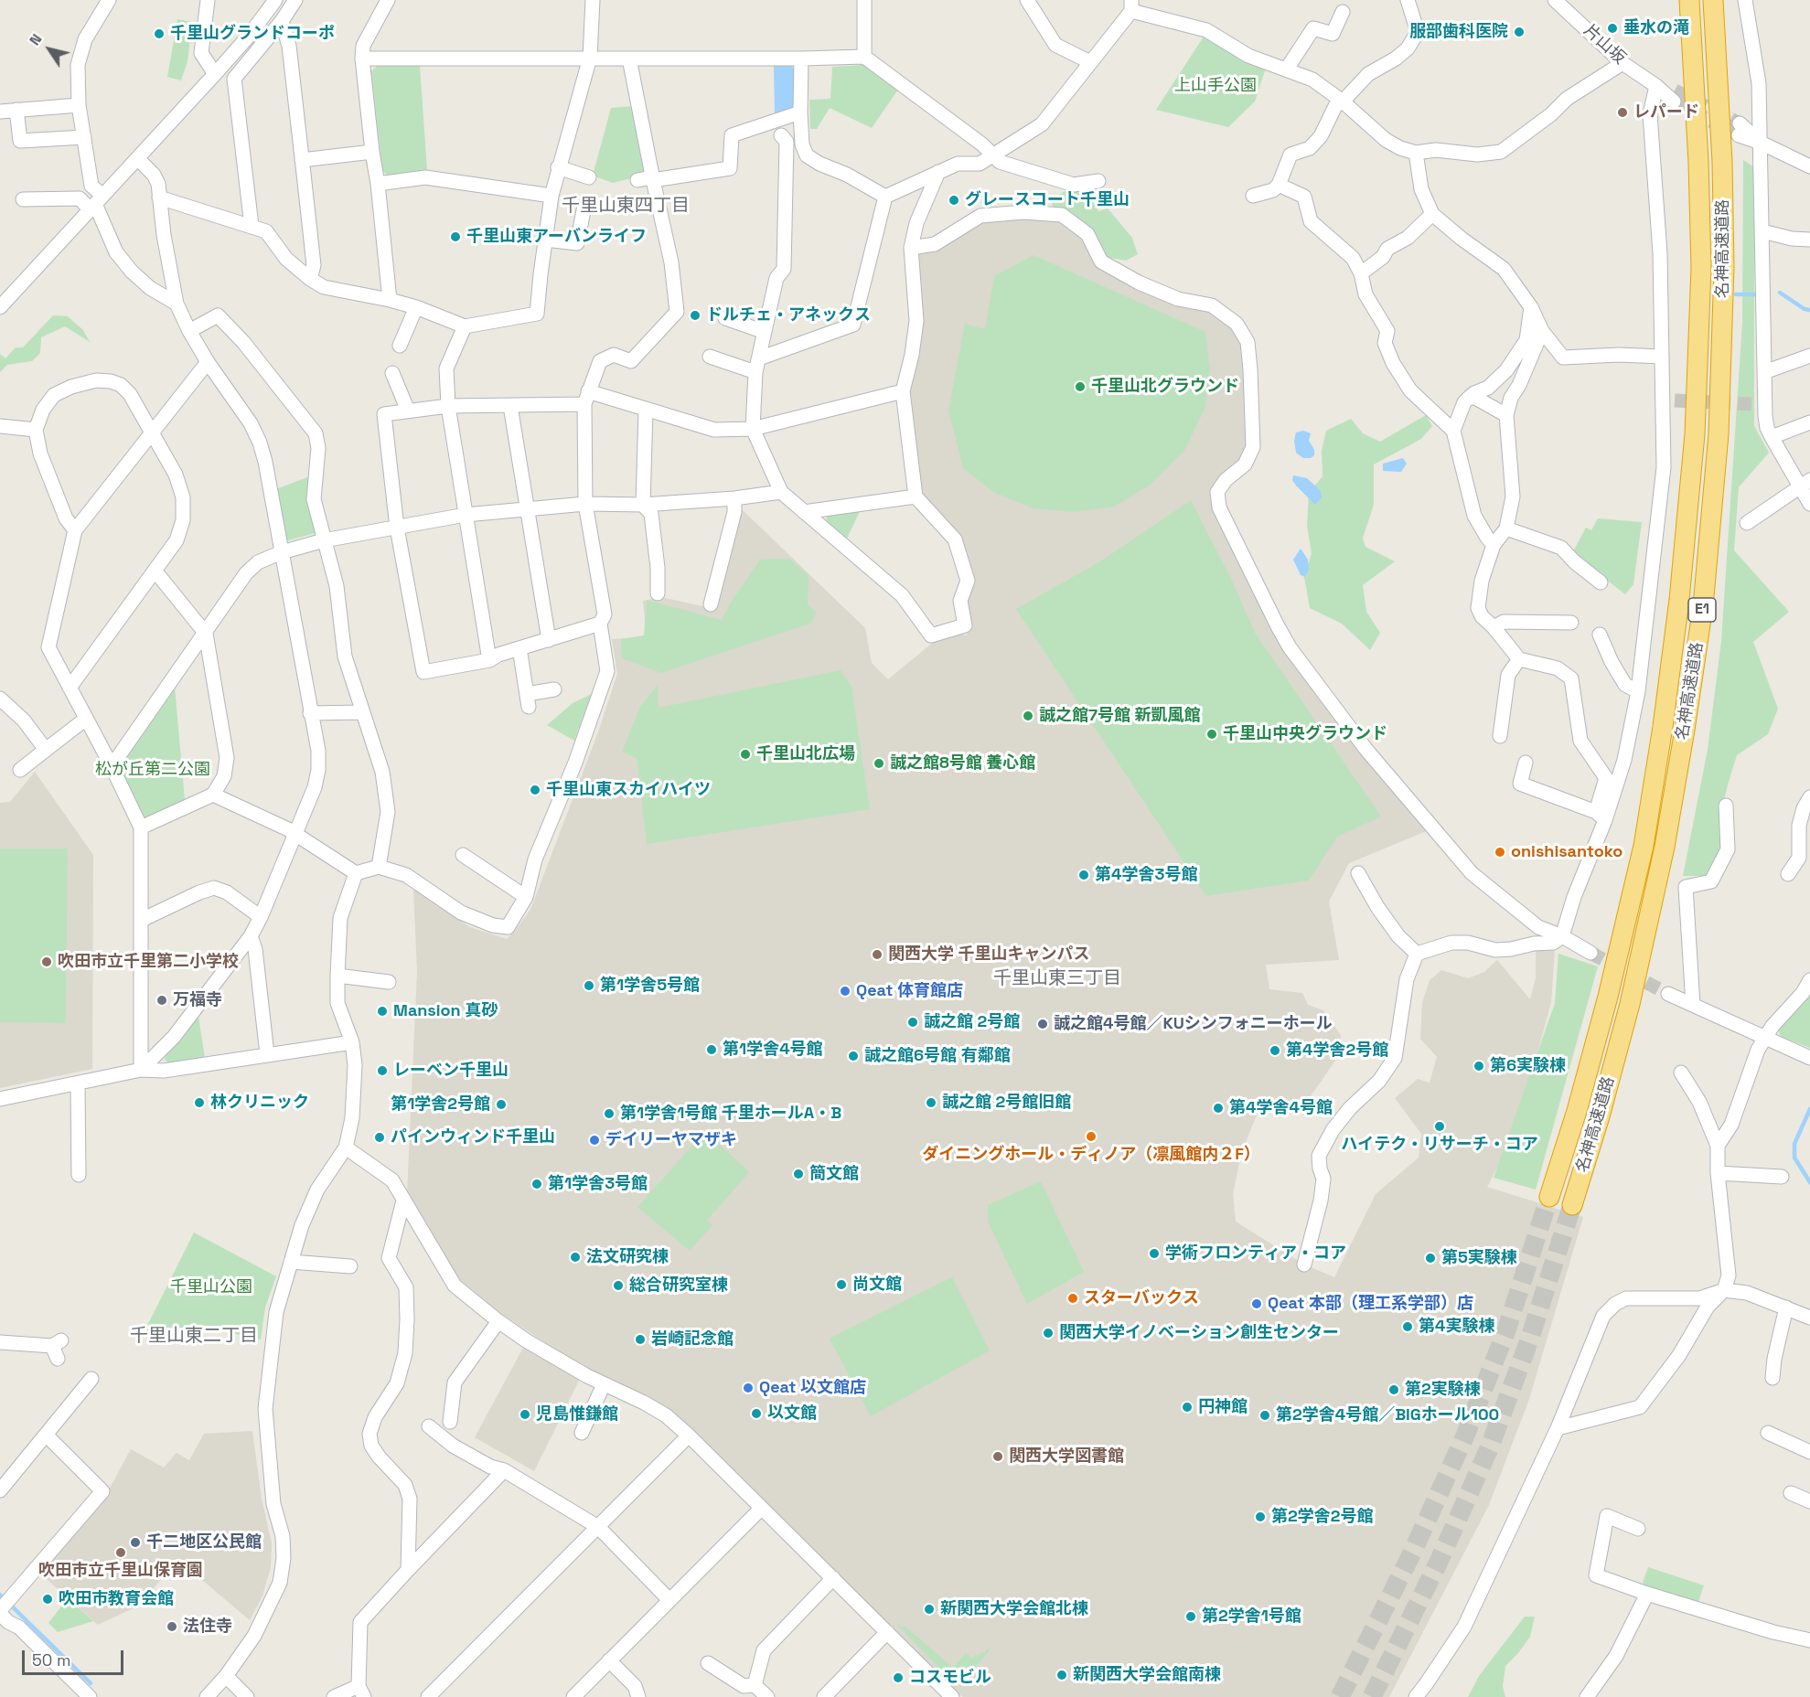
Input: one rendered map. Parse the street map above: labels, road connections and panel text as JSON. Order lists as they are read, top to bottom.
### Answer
{
  "streets": {
    "highway": ["名神高速道路", "E1"],
    "street": ["片山坂"]
  },
  "districts": ["千里山東四丁目", "千里山東三丁目", "千里山東二丁目"],
  "parks": ["上山手公園", "松が丘第二公園", "千里山公園"],
  "places": [
    "垂水の滝",
    "服部歯科医院",
    "千里山グランドコーポ",
    "レパード",
    "グレースコート千里山",
    "千里山東アーバンライフ",
    "ドルチェ・アネックス",
    "千里山北グラウンド",
    "誠之館7号館 新凱風館",
    "千里山中央グラウンド",
    "千里山北広場",
    "誠之館8号館 養心館",
    "千里山東スカイハイツ",
    "onishisantoko",
    "第4学舎3号館",
    "関西大学 千里山キャンパス",
    "吹田市立千里第二小学校",
    "第1学舎5号館",
    "Qeat 体育館店",
    "万福寺",
    "Mansion 真砂",
    "誠之館 2号館",
    "誠之館4号館／KUシンフォニーホール",
    "第1学舎4号館",
    "第4学舎2号館",
    "誠之館6号館 有鄰館",
    "第6実験棟",
    "レーベン千里山",
    "林クリニック",
    "誠之館 2号館旧館",
    "第1学舎2号館",
    "第4学舎4号館",
    "第1学舎1号館 千里ホールA・B",
    "ハイテク・リサーチ・コア",
    "ダイニングホール・ディノア（凛風館内２F）",
    "パインウィンド千里山",
    "デイリーヤマザキ",
    "簡文館",
    "第1学舎3号館",
    "学術フロンティア・コア",
    "法文研究棟",
    "第5実験棟",
    "尚文館",
    "総合研究室棟",
    "スターバックス",
    "Qeat 本部（理工系学部）店",
    "第4実験棟",
    "関西大学イノベーション創生センター",
    "岩崎記念館",
    "Qeat 以文館店",
    "第2実験棟",
    "円神館",
    "以文館",
    "児島惟鎌館",
    "第2学舎4号館／BIGホール100",
    "関西大学図書館",
    "第2学舎2号館",
    "千二地区公民館",
    "吹田市立千里山保育園",
    "吹田市教育会館",
    "新関西大学会館北棟",
    "第2学舎1号館",
    "法住寺",
    "新関西大学会館南棟",
    "コスモビル"
  ],
  "scale_bar": "50 m",
  "north": "top left"
}
